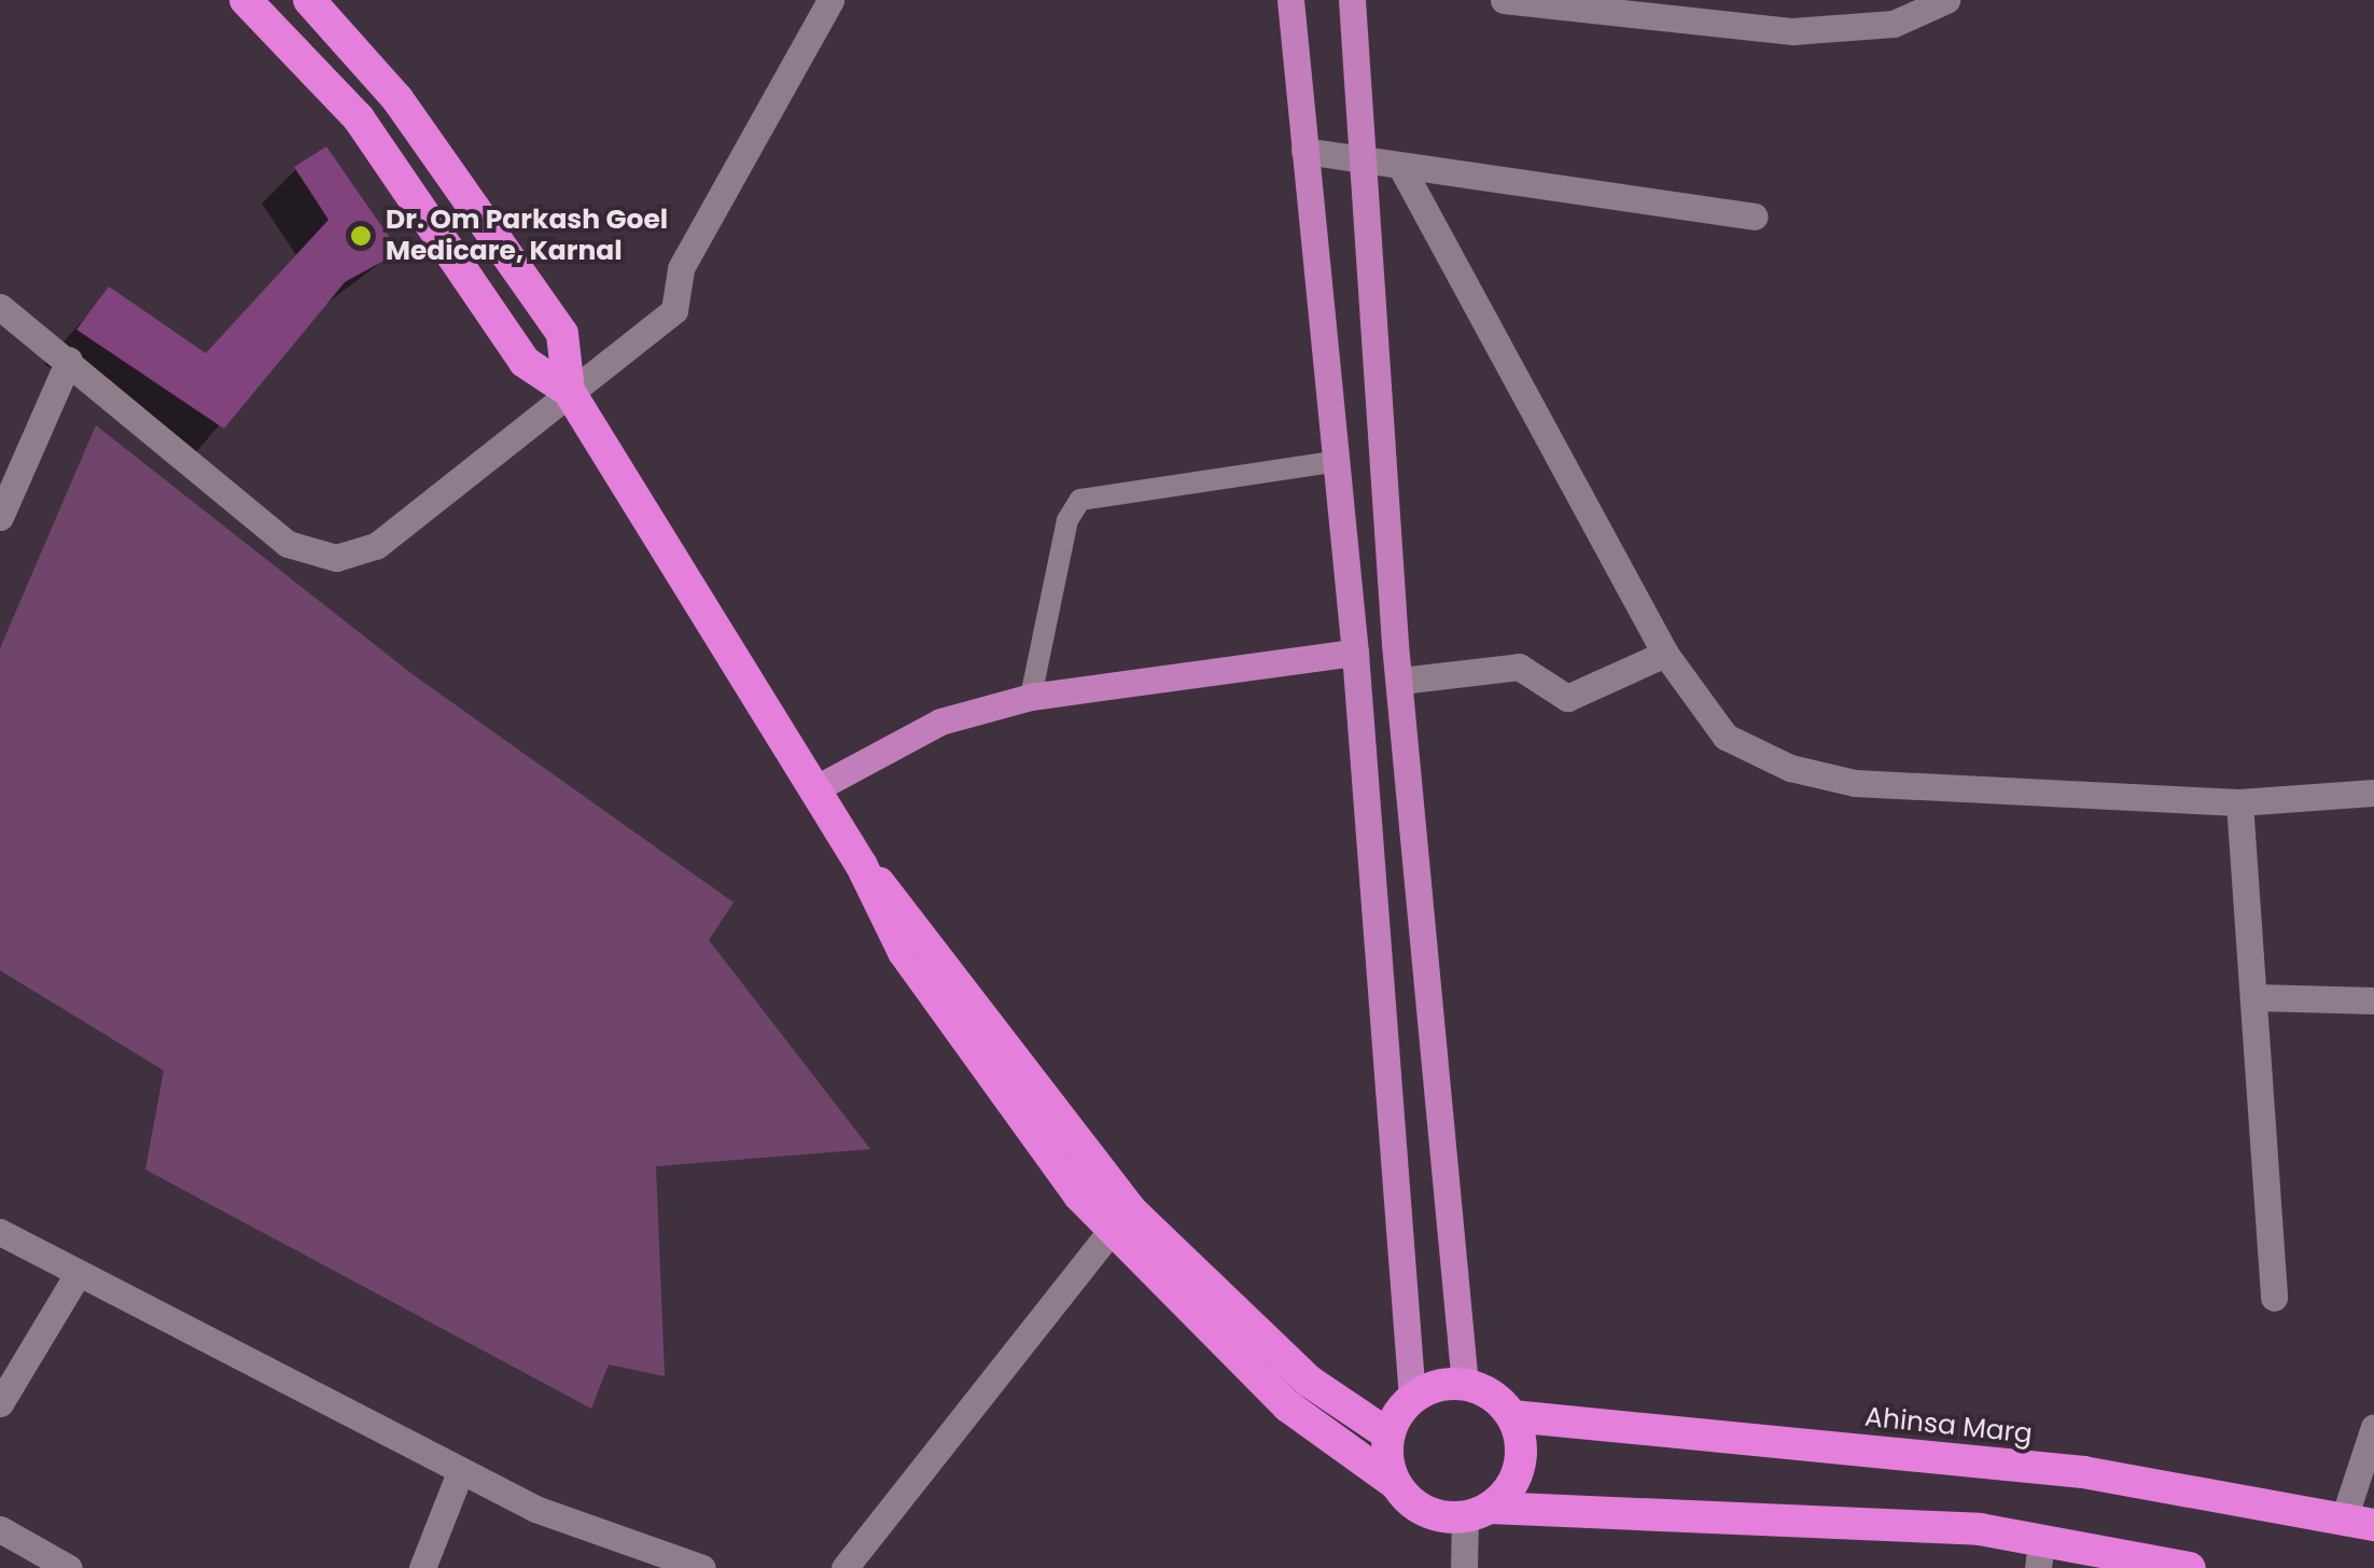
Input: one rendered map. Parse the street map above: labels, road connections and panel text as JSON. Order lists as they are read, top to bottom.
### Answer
{
  "streets": {
    "highway": ["Ahinsa Marg"]
  },
  "places": ["Dr. Om Parkash Goel Medicare, Karnal"]
}
